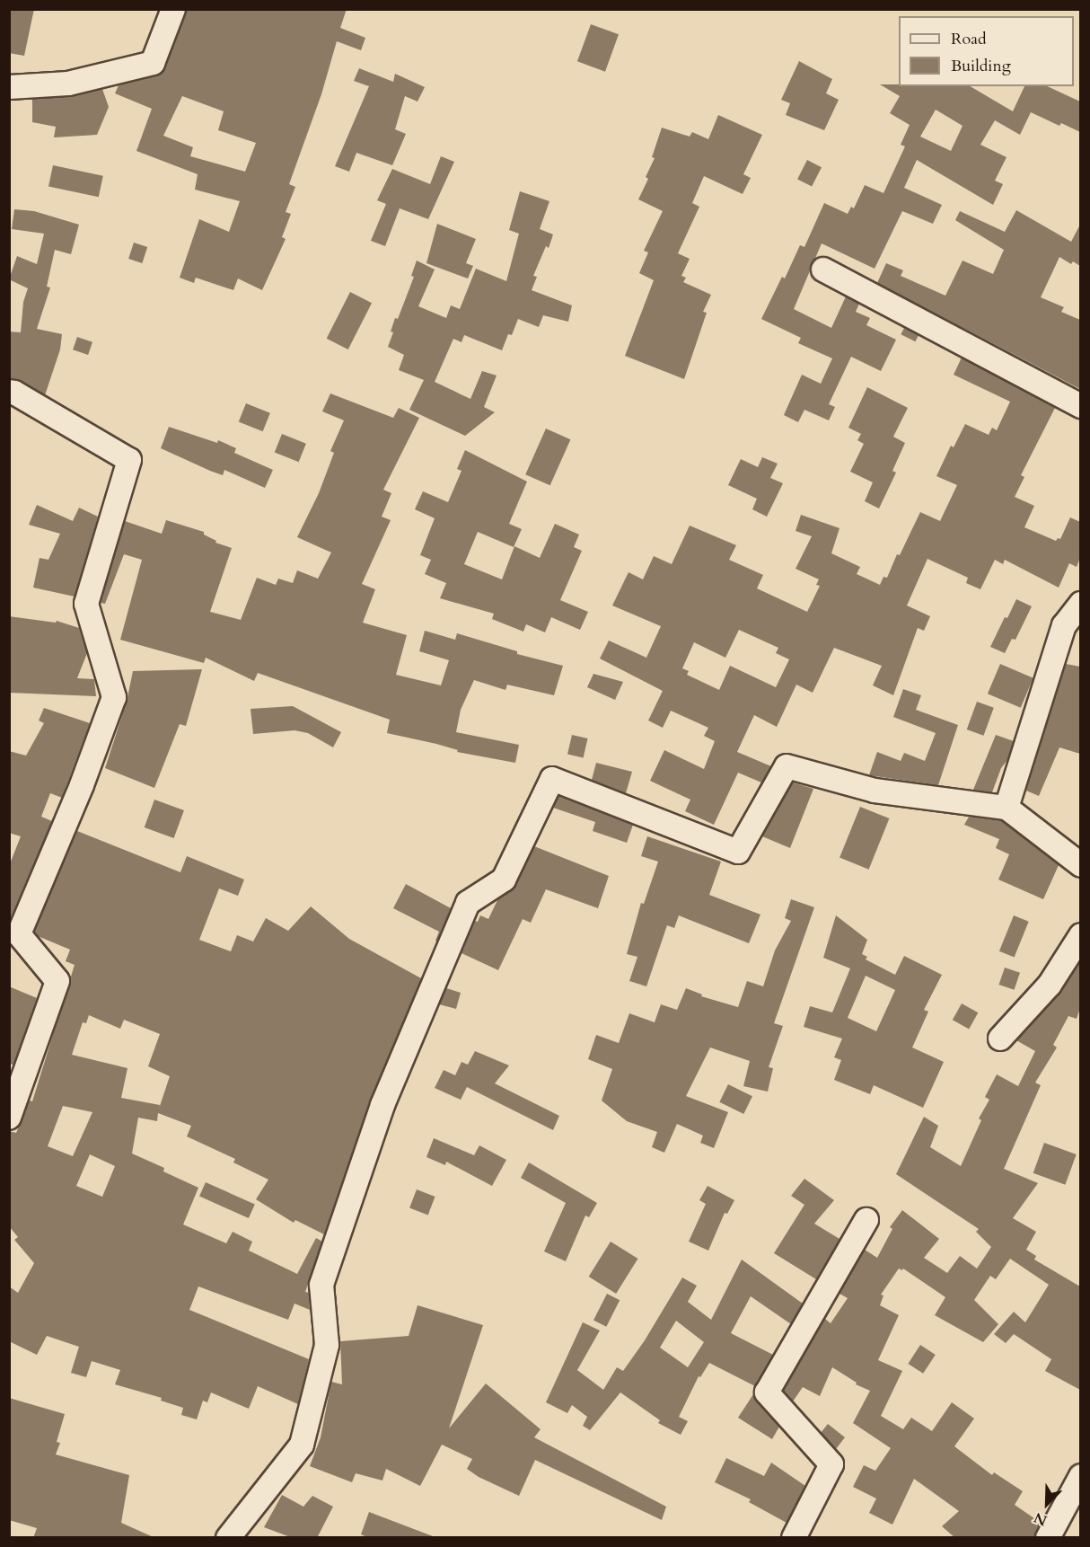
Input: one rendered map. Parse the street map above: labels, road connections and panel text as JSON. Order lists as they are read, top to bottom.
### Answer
{
  "legend": ["Road", "Building"],
  "north": "bottom left"
}
